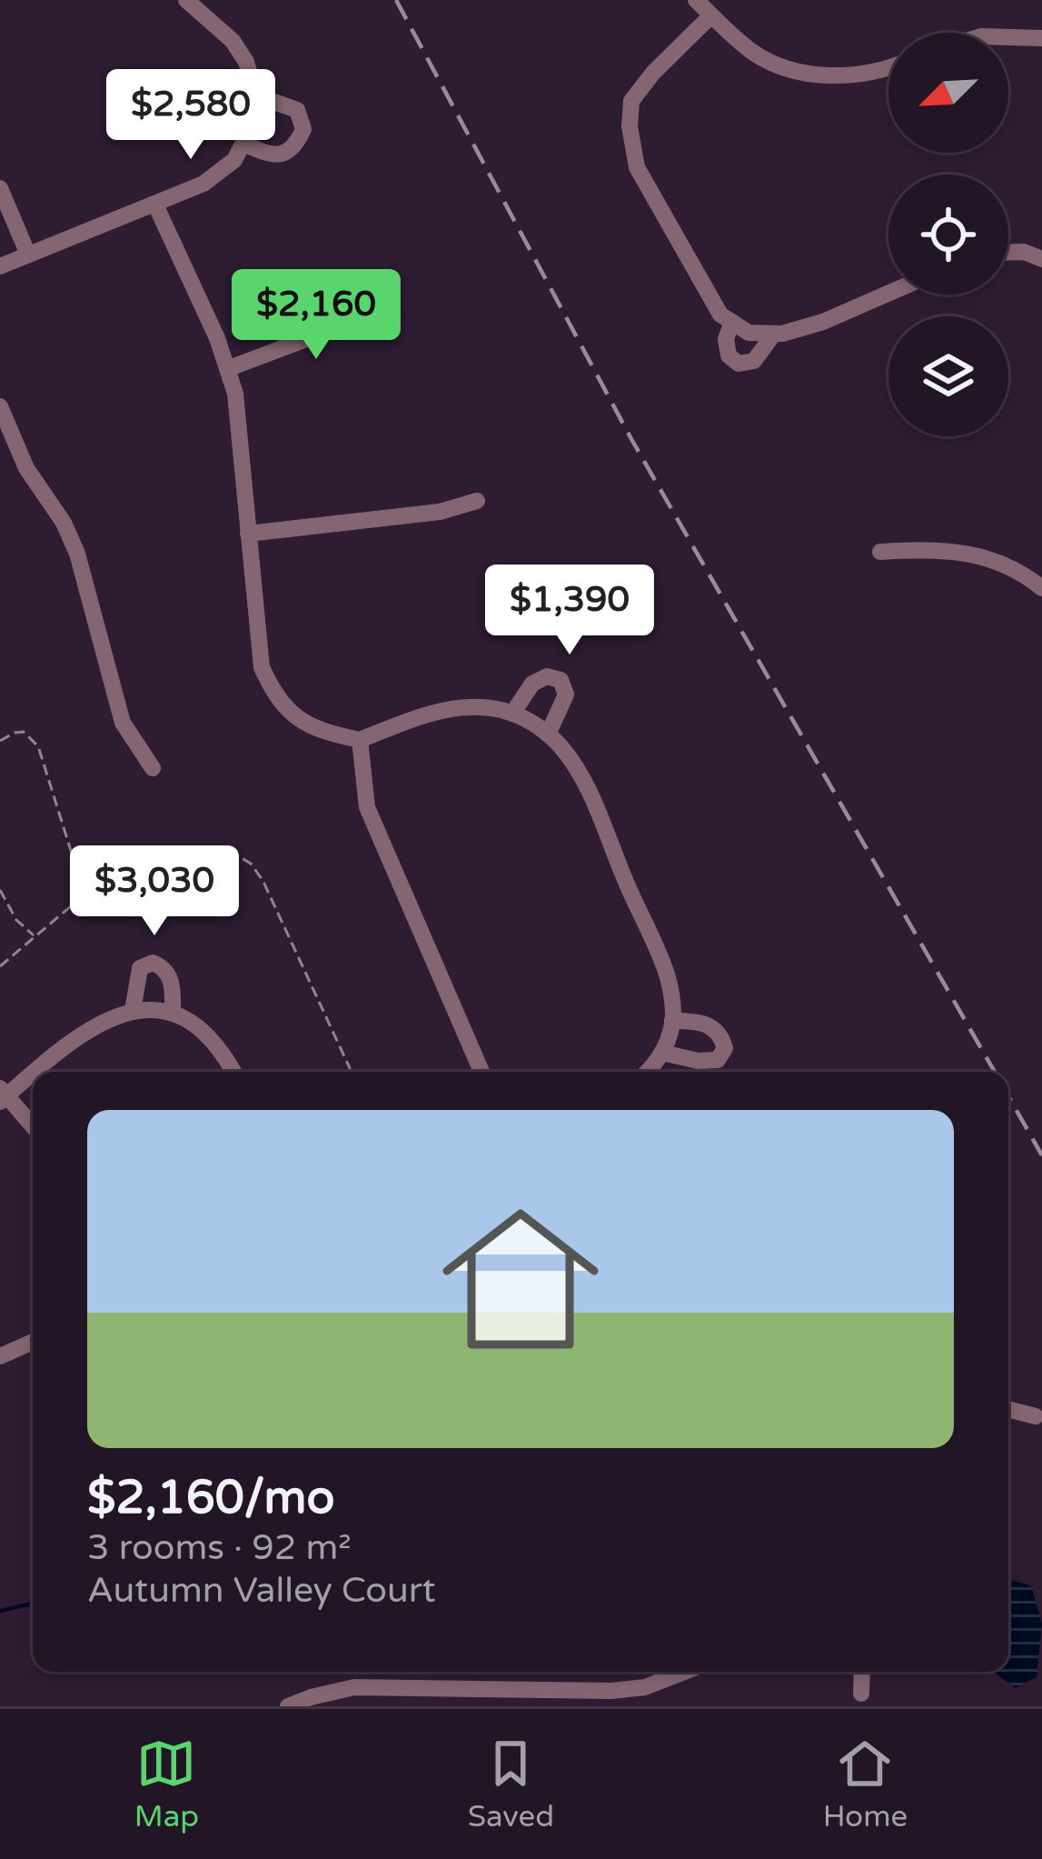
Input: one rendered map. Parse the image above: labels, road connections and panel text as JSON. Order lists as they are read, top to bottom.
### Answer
{
  "north": "bottom left",
  "page": {
    "price": [
      "$2,580",
      "$2,160",
      "$1,390",
      "$3,030"
    ],
    "list": [
      {
        "name": "$2,160/mo",
        "note": "3 rooms · 92 m² · Autumn Valley Court"
      }
    ],
    "tabs": ["Map", "Saved", "Home"]
  }
}
